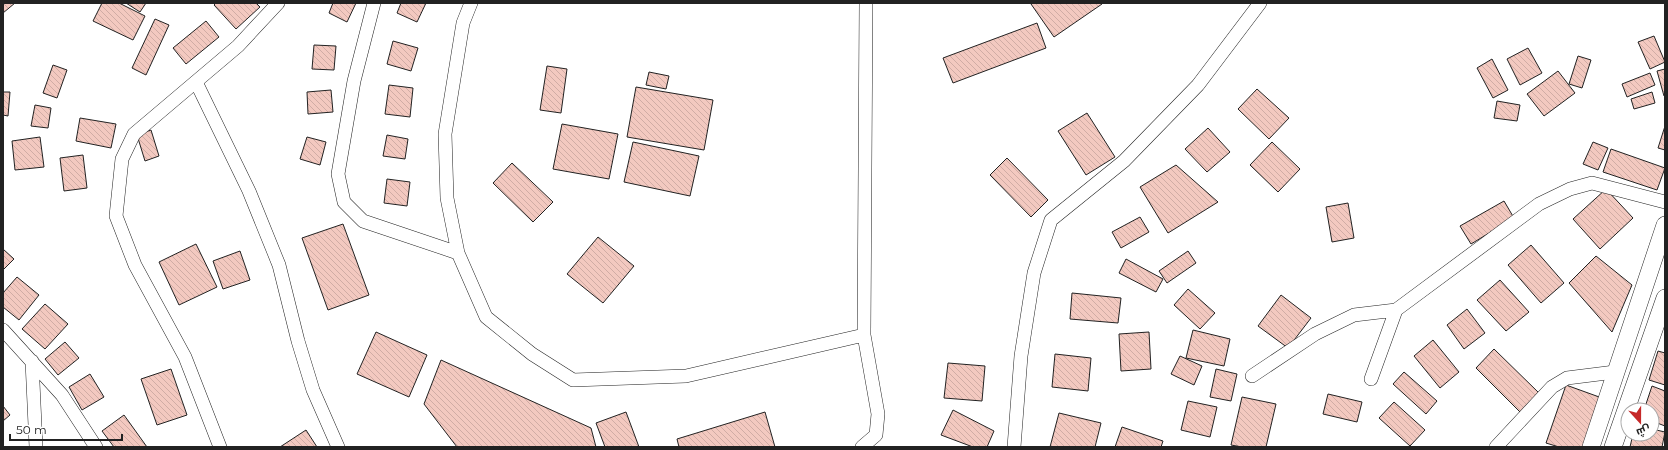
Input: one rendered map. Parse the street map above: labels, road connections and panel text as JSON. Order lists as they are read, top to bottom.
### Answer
{
  "scale_bar": "50 m",
  "north": "bottom"
}
